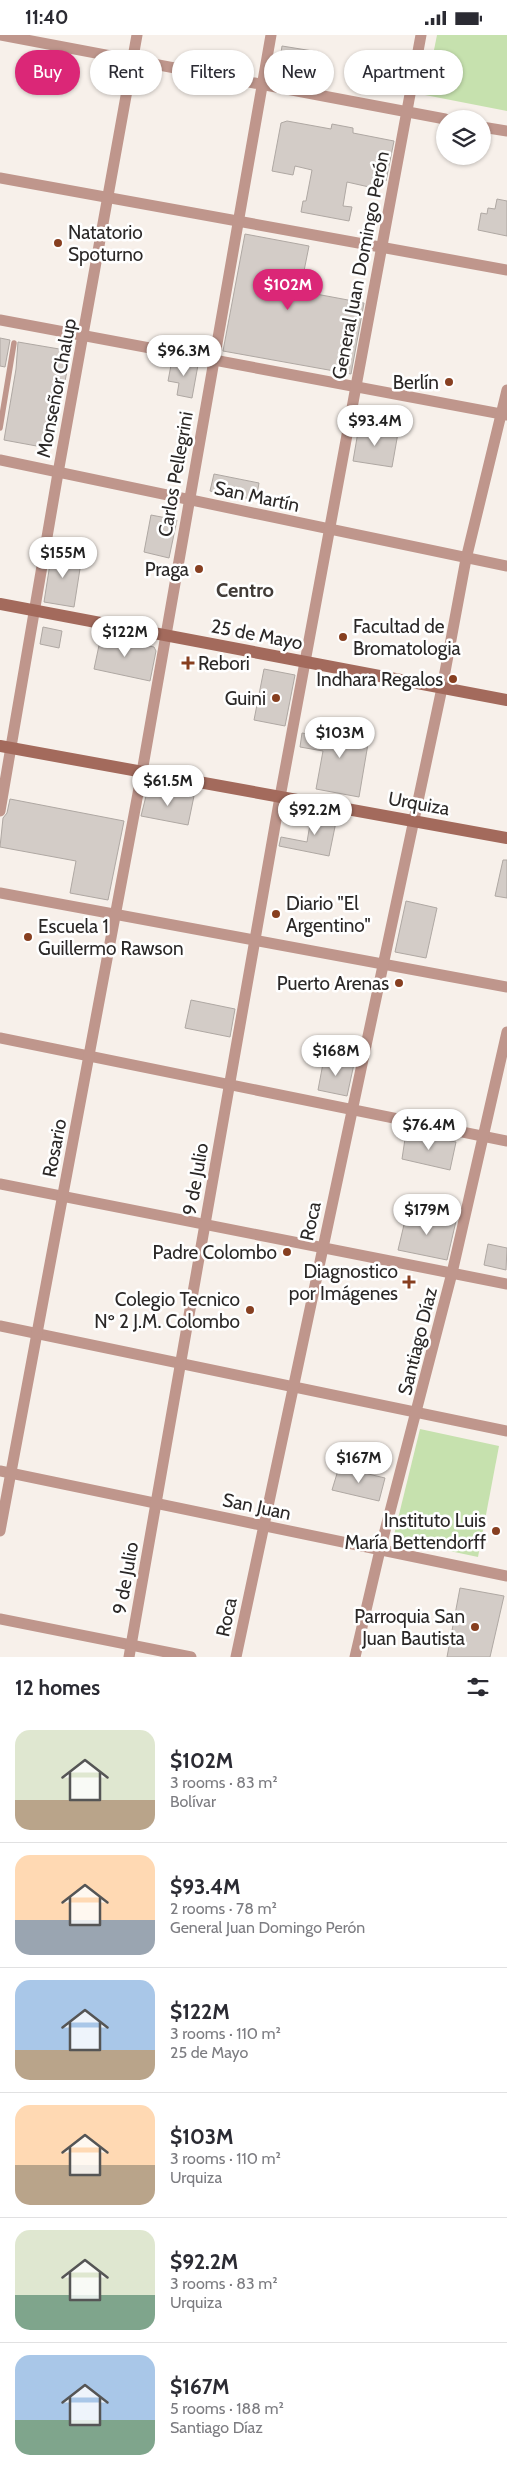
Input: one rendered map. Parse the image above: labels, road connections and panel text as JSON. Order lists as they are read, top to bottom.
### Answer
{
  "streets": {
    "street": [
      "General Juan Domingo Perón",
      "Monseñor Chalup",
      "Carlos Pellegrini",
      "San Martín",
      "25 de Mayo",
      "Urquiza",
      "Rosario",
      "9 de Julio",
      "Roca",
      "Santiago Díaz",
      "San Juan"
    ]
  },
  "crossings": [
    ["General Juan Domingo Perón", "San Martín"],
    ["General Juan Domingo Perón", "25 de Mayo"],
    ["General Juan Domingo Perón", "Urquiza"],
    ["General Juan Domingo Perón", "9 de Julio"],
    ["Monseñor Chalup", "San Martín"],
    ["Monseñor Chalup", "25 de Mayo"],
    ["Monseñor Chalup", "Urquiza"],
    ["Carlos Pellegrini", "San Martín"],
    ["Carlos Pellegrini", "25 de Mayo"],
    ["Carlos Pellegrini", "Urquiza"],
    ["Carlos Pellegrini", "Rosario"],
    ["San Martín", "Roca"],
    ["25 de Mayo", "Roca"],
    ["Urquiza", "Rosario"],
    ["Urquiza", "9 de Julio"],
    ["Urquiza", "Roca"],
    ["Rosario", "San Juan"],
    ["9 de Julio", "San Juan"],
    ["Roca", "San Juan"],
    ["Santiago Díaz", "San Juan"]
  ],
  "districts": ["Centro"],
  "places": {
    "other": [
      "Natatorio Spoturno",
      "Berlín",
      "Praga",
      "Facultad de Bromatologia",
      "Indhara Regalos",
      "Guini",
      "Diario \"El Argentino\"",
      "Escuela 1 Guillermo Rawson",
      "Puerto Arenas",
      "Padre Colombo",
      "Colegio Tecnico Nº 2 J.M. Colombo",
      "Instituto Luis María Bettendorff",
      "Parroquia San Juan Bautista"
    ],
    "health": ["Rebori", "Diagnostico por Imágenes"]
  },
  "page": {
    "status": "11:40",
    "chip": [
      "Buy",
      "Rent",
      "Filters",
      "New",
      "Apartment"
    ],
    "price": [
      "$102M",
      "$96.3M",
      "$93.4M",
      "$155M",
      "$122M",
      "$103M",
      "$61.5M",
      "$92.2M",
      "$168M",
      "$76.4M",
      "$179M",
      "$167M"
    ],
    "heading": "12 homes",
    "list": [
      {
        "name": "$102M",
        "note": "3 rooms · 83 m² · Bolívar"
      },
      {
        "name": "$93.4M",
        "note": "2 rooms · 78 m² · General Juan Domingo Perón"
      },
      {
        "name": "$122M",
        "note": "3 rooms · 110 m² · 25 de Mayo"
      },
      {
        "name": "$103M",
        "note": "3 rooms · 110 m² · Urquiza"
      },
      {
        "name": "$92.2M",
        "note": "3 rooms · 83 m² · Urquiza"
      },
      {
        "name": "$167M",
        "note": "5 rooms · 188 m² · Santiago Díaz"
      }
    ]
  }
}
